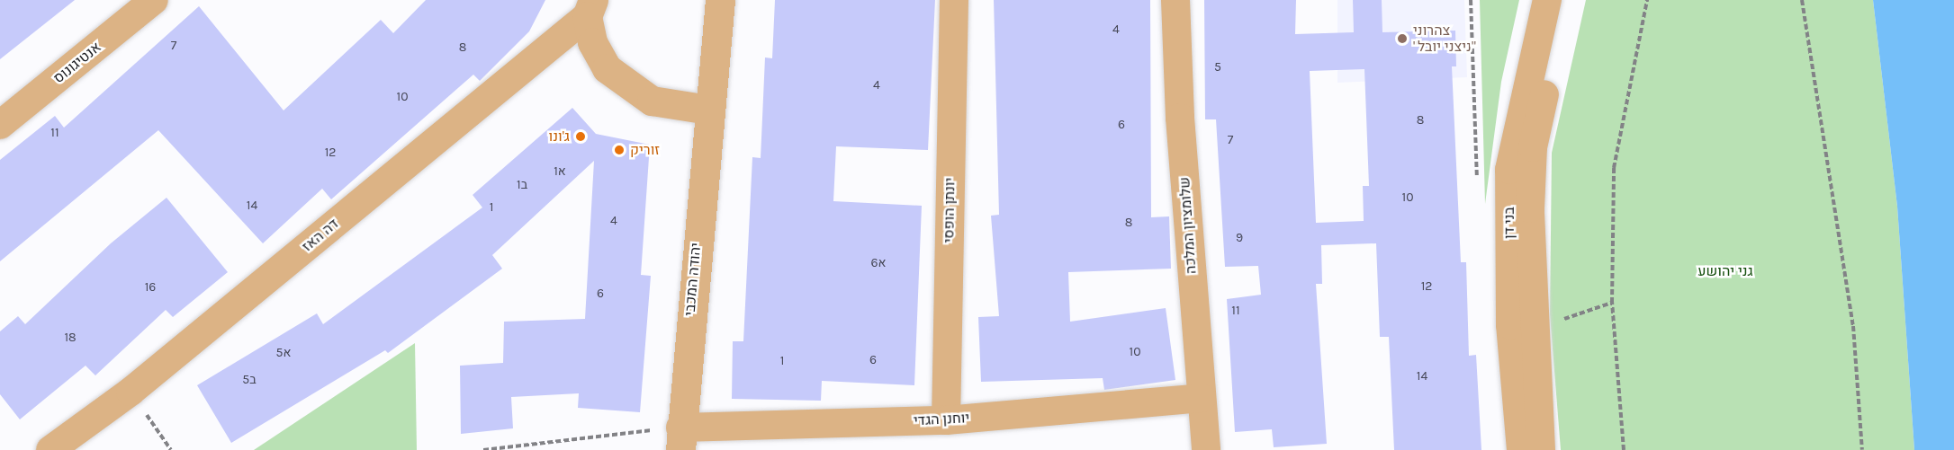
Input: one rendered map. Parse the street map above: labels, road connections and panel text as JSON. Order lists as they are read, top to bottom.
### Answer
{
  "streets": {
    "street": [
      "אנטיגונוס",
      "יונתן הופסי",
      "בני דן",
      "שלומציון המלכה",
      "דה האז",
      "יהודה המכבי",
      "יוחנן הגדי"
    ]
  },
  "crossings": [
    ["יונתן הופסי", "יוחנן הגדי"],
    ["שלומציון המלכה", "יוחנן הגדי"],
    ["יהודה המכבי", "יוחנן הגדי"]
  ],
  "parks": ["גני יהושע"],
  "places": ["צהרוני \"ניצני יובל\"", "ג'ונו", "זוריק"],
  "house_numbers": [
    "4",
    "7",
    "8",
    "5",
    "4",
    "10",
    "8",
    "6",
    "11",
    "7",
    "12",
    "1א",
    "1ב",
    "10",
    "14",
    "1",
    "4",
    "8",
    "9",
    "6א",
    "12",
    "16",
    "6",
    "11",
    "18",
    "10",
    "5א",
    "6",
    "1",
    "14",
    "5ב"
  ]
}
